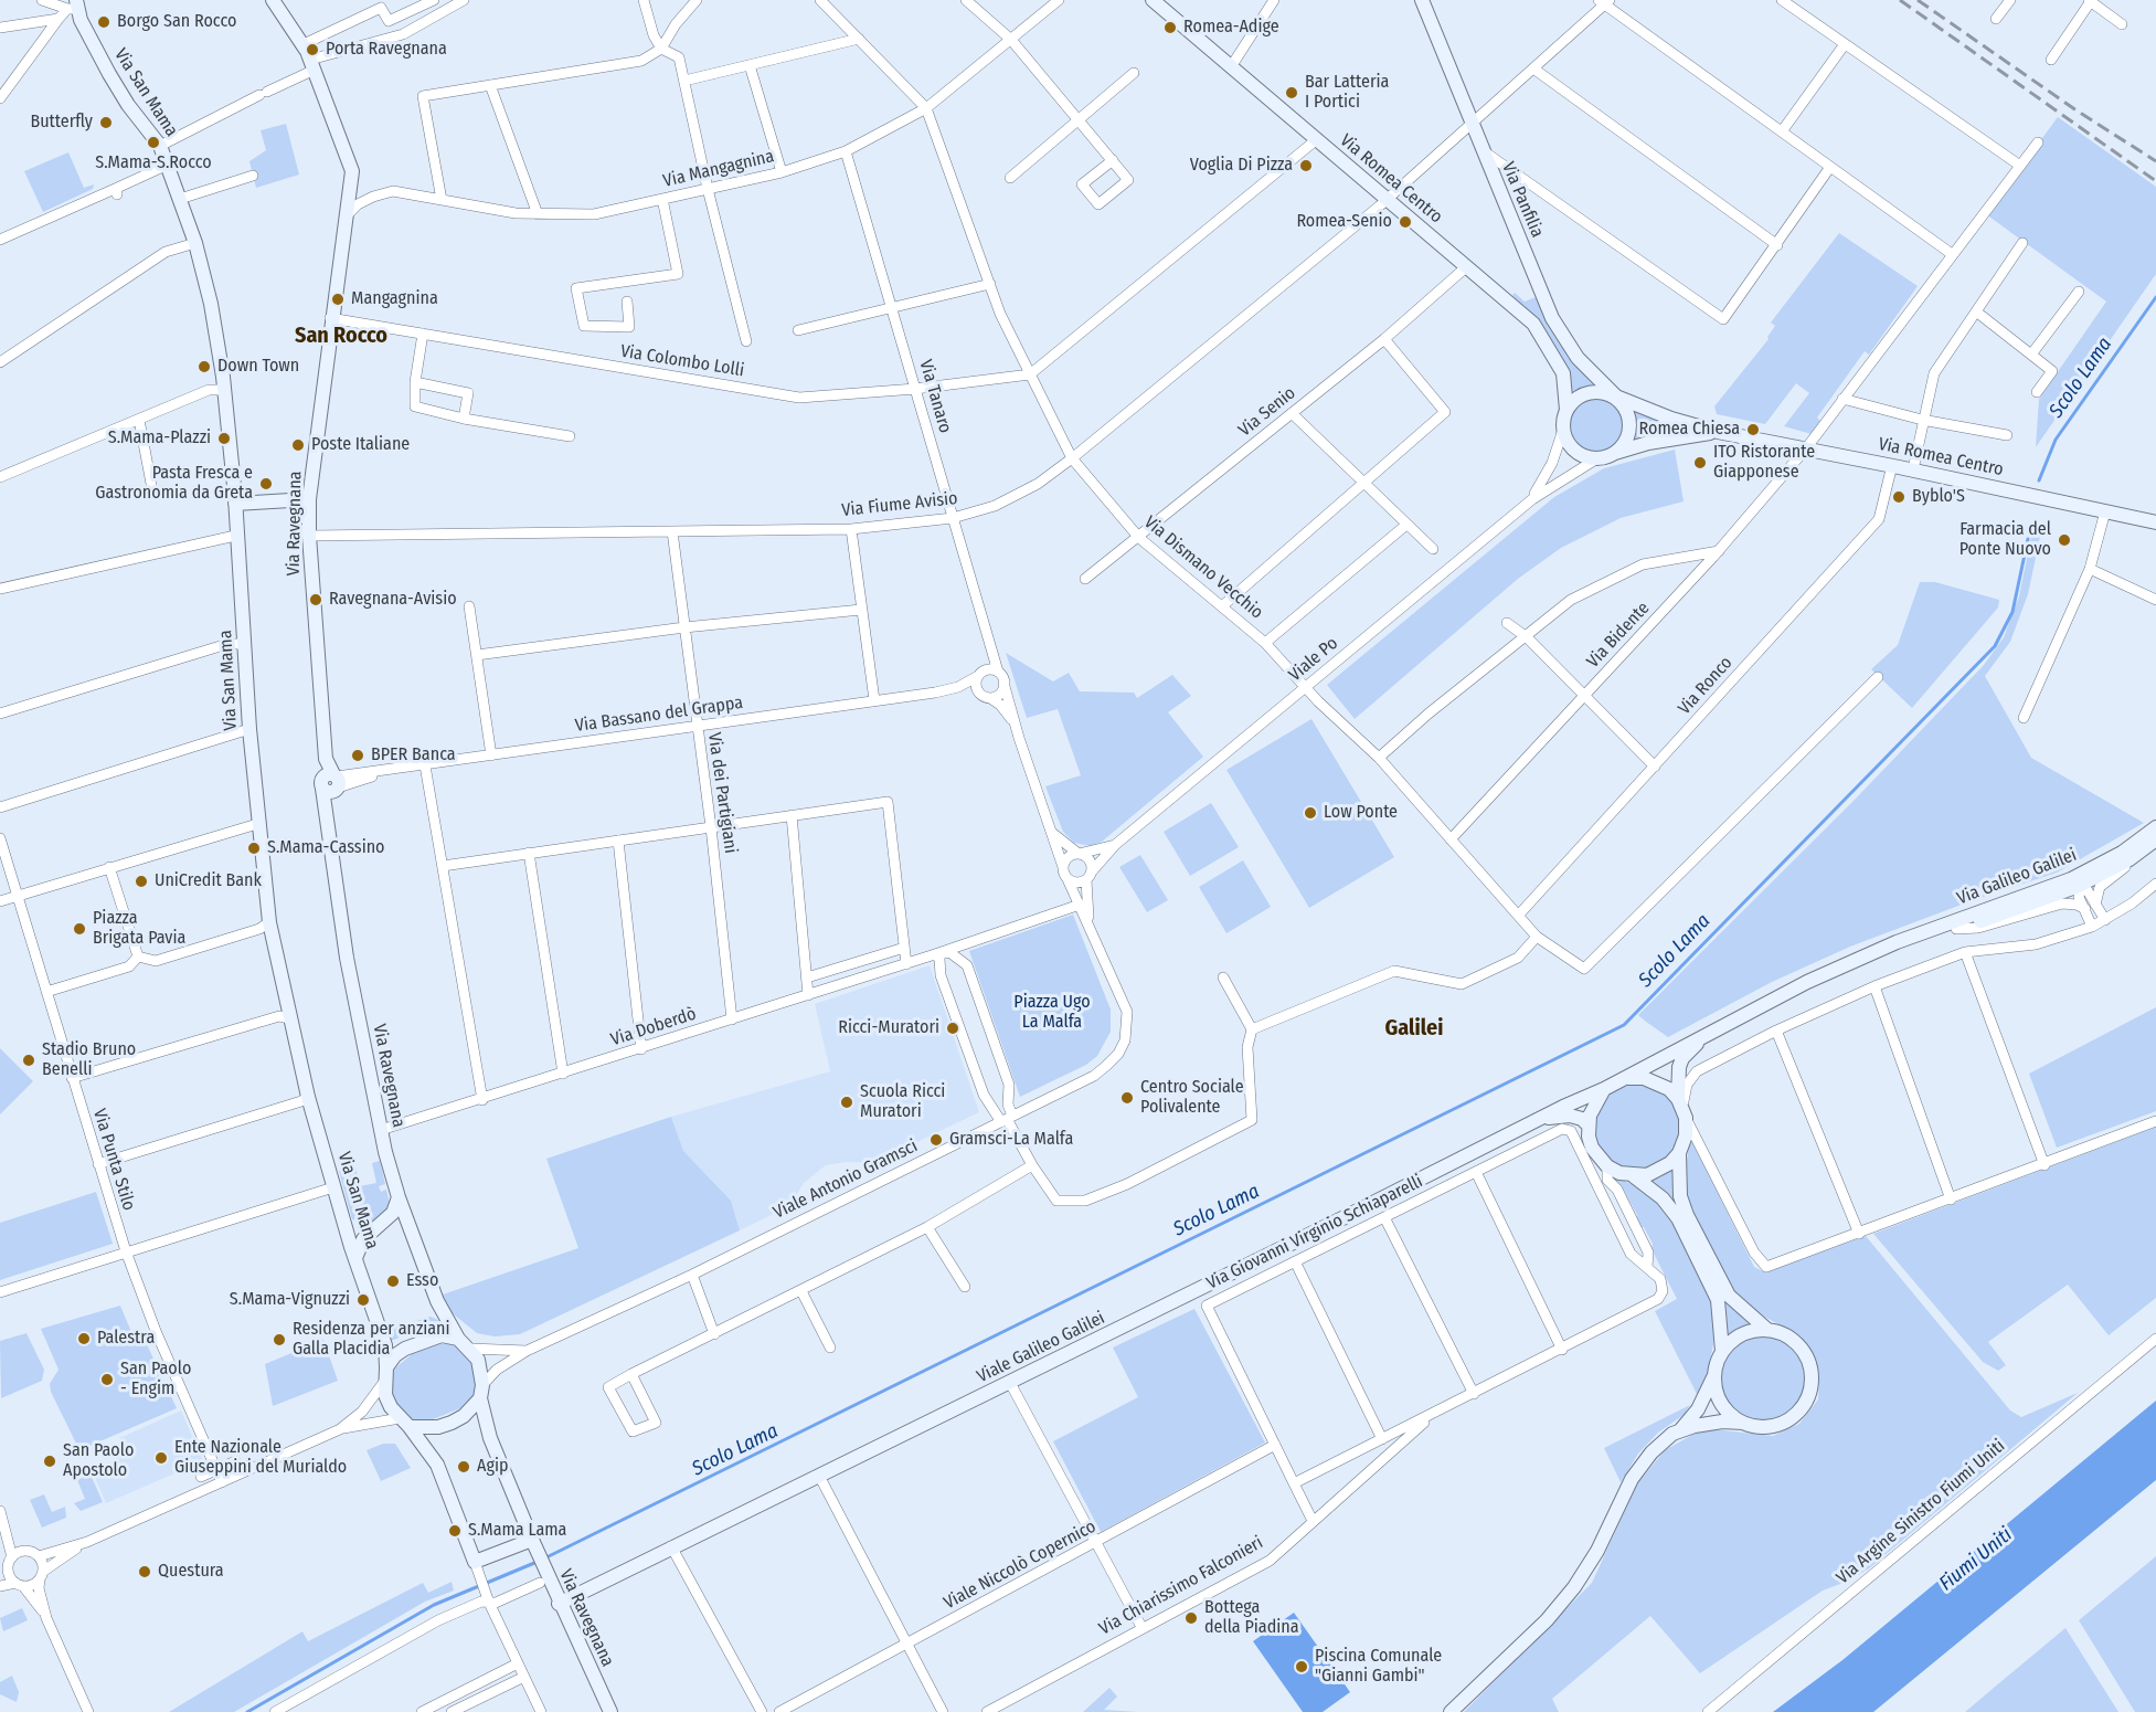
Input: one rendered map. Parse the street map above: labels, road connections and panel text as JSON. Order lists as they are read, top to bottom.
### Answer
{
  "streets": {
    "street": [
      "Via San Mama",
      "Via Mangagnina",
      "Via Romea Centro",
      "Via Panfilia",
      "Via Colombo Lolli",
      "Via Tanaro",
      "Via Senio",
      "Via Fiume Avisio",
      "Via Ravegnana",
      "Via Dismano Vecchio",
      "Via Bidente",
      "Viale Po",
      "Via Ronco",
      "Via Bassano del Grappa",
      "Via dei Partigiani",
      "Via Galileo Galilei",
      "Via Doberdò",
      "Via Punta Stilo",
      "Viale Antonio Gramsci",
      "Via Giovanni Virginio Schiaparelli",
      "Viale Galileo Galilei",
      "Via Argine Sinistro Fiumi Uniti",
      "Viale Niccolò Copernico",
      "Via Chiarissimo Falconieri"
    ]
  },
  "crossings": [
    ["Via San Mama", "Via Ravegnana"],
    ["Via San Mama", "Viale Antonio Gramsci"],
    ["Via Mangagnina", "Via Tanaro"],
    ["Via Mangagnina", "Via Ravegnana"],
    ["Via Mangagnina", "Via Dismano Vecchio"],
    ["Via Romea Centro", "Via Panfilia"],
    ["Via Romea Centro", "Via Senio"],
    ["Via Romea Centro", "Via Fiume Avisio"],
    ["Via Romea Centro", "Via Bidente"],
    ["Via Romea Centro", "Viale Po"],
    ["Via Romea Centro", "Via Ronco"],
    ["Via Panfilia", "Via Fiume Avisio"],
    ["Via Panfilia", "Viale Po"],
    ["Via Colombo Lolli", "Via Tanaro"],
    ["Via Colombo Lolli", "Via Ravegnana"],
    ["Via Colombo Lolli", "Via Dismano Vecchio"],
    ["Via Tanaro", "Via Fiume Avisio"],
    ["Via Tanaro", "Via Bassano del Grappa"],
    ["Via Senio", "Via Dismano Vecchio"],
    ["Via Fiume Avisio", "Via Ravegnana"],
    ["Via Fiume Avisio", "Via Dismano Vecchio"],
    ["Via Fiume Avisio", "Via dei Partigiani"],
    ["Via Ravegnana", "Via Bassano del Grappa"],
    ["Via Ravegnana", "Via Doberdò"],
    ["Via Ravegnana", "Viale Antonio Gramsci"],
    ["Via Ravegnana", "Viale Galileo Galilei"],
    ["Via Dismano Vecchio", "Via Bidente"],
    ["Via Dismano Vecchio", "Viale Po"],
    ["Via Dismano Vecchio", "Via Ronco"],
    ["Viale Po", "Viale Antonio Gramsci"],
    ["Via Bassano del Grappa", "Via dei Partigiani"],
    ["Via dei Partigiani", "Via Doberdò"],
    ["Via Giovanni Virginio Schiaparelli", "Viale Niccolò Copernico"],
    ["Via Giovanni Virginio Schiaparelli", "Via Chiarissimo Falconieri"]
  ],
  "districts": ["San Rocco", "Galilei"],
  "water": ["Scolo Lama", "Fiumi Uniti"],
  "parks": ["Piazza Ugo La Malfa"],
  "places": [
    "Borgo San Rocco",
    "Romea-Adige",
    "Porta Ravegnana",
    "Bar Latteria I Portici",
    "Butterfly",
    "S.Mama-S.Rocco",
    "Voglia Di Pizza",
    "Romea-Senio",
    "Mangagnina",
    "Down Town",
    "Romea Chiesa",
    "S.Mama-Plazzi",
    "Poste Italiane",
    "ITO Ristorante Giapponese",
    "Pasta Fresca e Gastronomia da Greta",
    "Byblo'S",
    "Farmacia del Ponte Nuovo",
    "Ravegnana-Avisio",
    "BPER Banca",
    "Low Ponte",
    "S.Mama-Cassino",
    "UniCredit Bank",
    "Piazza Brigata Pavia",
    "Ricci-Muratori",
    "Stadio Bruno Benelli",
    "Centro Sociale Polivalente",
    "Scuola Ricci Muratori",
    "Gramsci-La Malfa",
    "Esso",
    "S.Mama-Vignuzzi",
    "Palestra",
    "Residenza per anziani Galla Placidia",
    "San Paolo - Engim",
    "Ente Nazionale Giuseppini del Murialdo",
    "San Paolo Apostolo",
    "Agip",
    "S.Mama Lama",
    "Questura",
    "Bottega della Piadina",
    "Piscina Comunale \"Gianni Gambi\""
  ]
}
